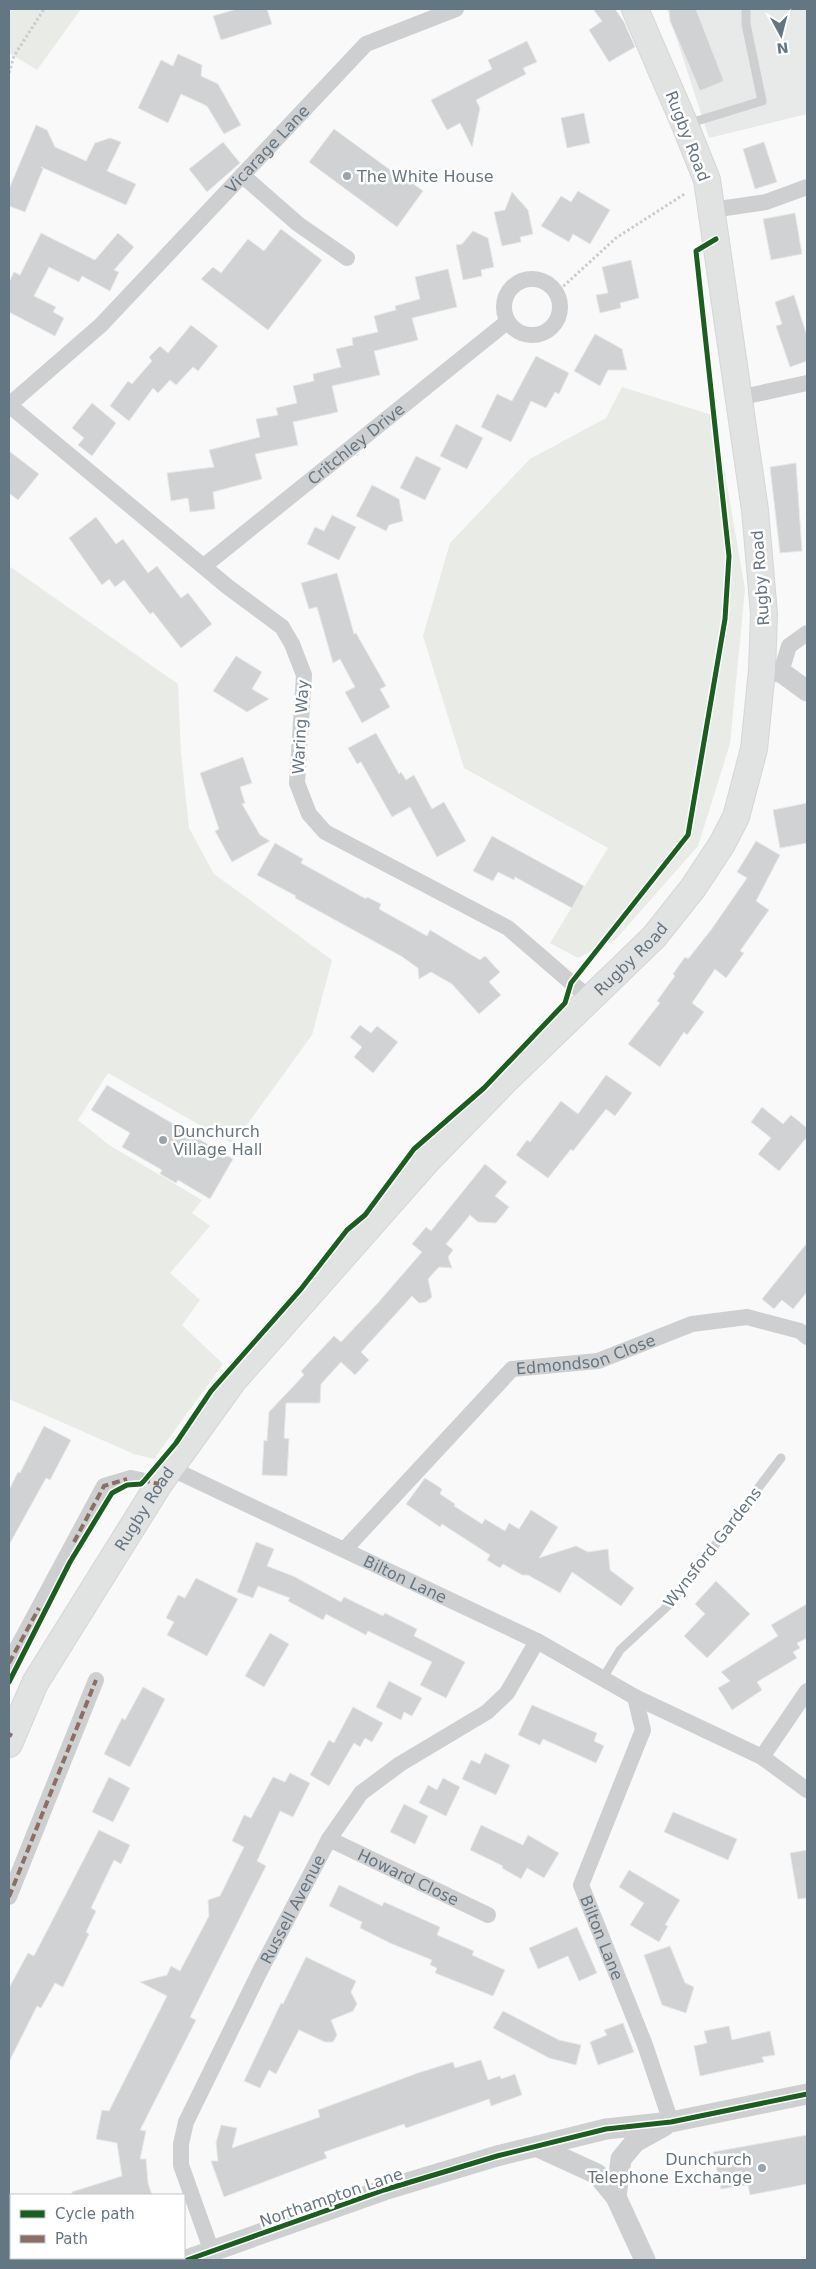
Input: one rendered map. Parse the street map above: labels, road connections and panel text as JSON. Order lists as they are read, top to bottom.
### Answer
{
  "streets": {
    "main road": ["Rugby Road"],
    "street": [
      "Vicarage Lane",
      "Critchley Drive",
      "Waring Way",
      "Edmondson Close",
      "Bilton Lane",
      "Howard Close",
      "Russell Avenue",
      "Northampton Lane"
    ],
    "lane": ["Wynsford Gardens"]
  },
  "crossings": [
    ["Rugby Road", "Waring Way"],
    ["Rugby Road", "Bilton Lane"],
    ["Vicarage Lane", "Waring Way"],
    ["Critchley Drive", "Waring Way"],
    ["Edmondson Close", "Bilton Lane"],
    ["Wynsford Gardens", "Bilton Lane"],
    ["Bilton Lane", "Russell Avenue"],
    ["Bilton Lane", "Northampton Lane"],
    ["Howard Close", "Russell Avenue"],
    ["Russell Avenue", "Northampton Lane"]
  ],
  "places": ["The White House", "Dunchurch Village Hall", "Dunchurch Telephone Exchange"],
  "legend": ["Cycle path", "Path"],
  "north": "bottom"
}
